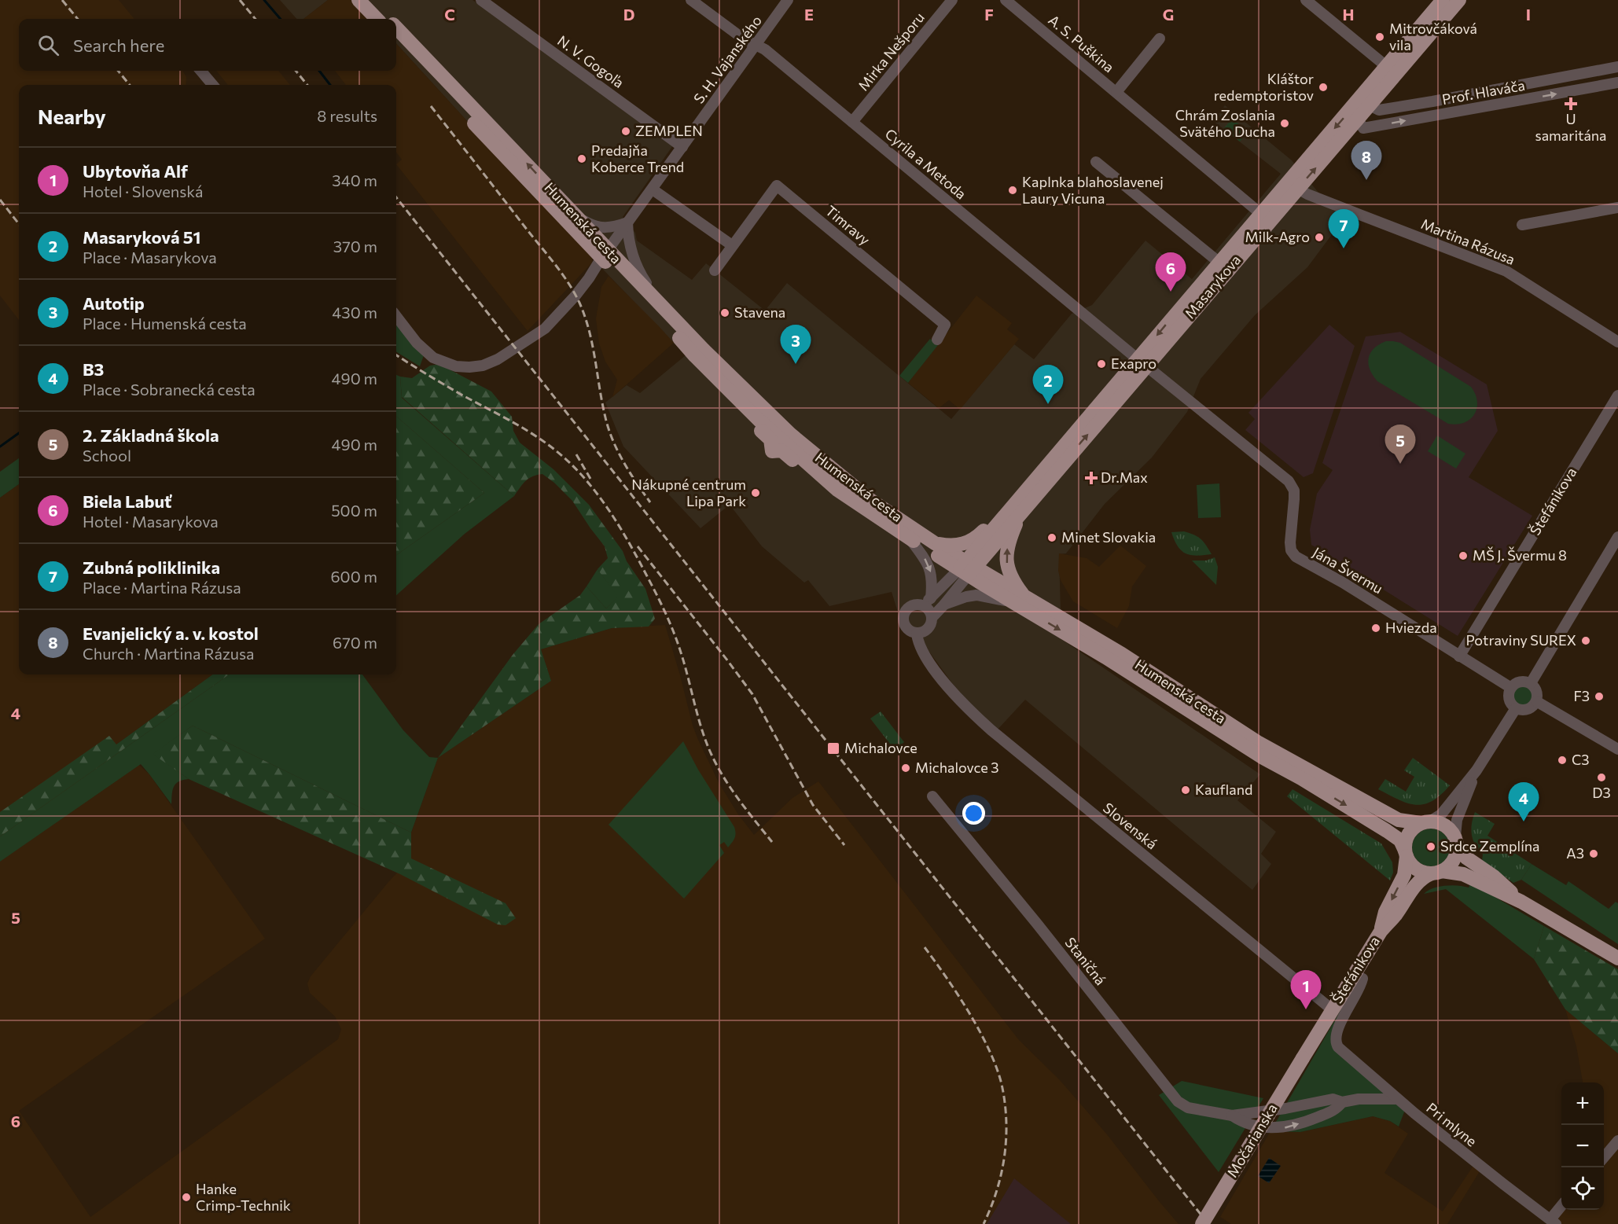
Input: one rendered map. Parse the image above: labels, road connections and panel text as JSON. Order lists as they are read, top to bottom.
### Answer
{
  "streets": {
    "main road": [
      "Humenská cesta",
      "Masarykova",
      "Štefánikova",
      "Močarianska"
    ],
    "street": [
      "A. S. Puškina",
      "Mirka Nešporu",
      "S. H. Vajanského",
      "N. V. Gogoľa",
      "Prof. Hlaváča",
      "Cyrila a Metoda",
      "Timravy",
      "Martina Rázusa",
      "Jána Švermu",
      "Slovenská",
      "Staničná",
      "Pri mlyne"
    ]
  },
  "crossings": [
    ["A. S. Puškina", "Masarykova"],
    ["Mirka Nešporu", "Cyrila a Metoda"],
    ["S. H. Vajanského", "N. V. Gogoľa"],
    ["S. H. Vajanského", "Cyrila a Metoda"],
    ["S. H. Vajanského", "Humenská cesta"],
    ["Prof. Hlaváča", "Masarykova"],
    ["Cyrila a Metoda", "Masarykova"],
    ["Cyrila a Metoda", "Jána Švermu"],
    ["Humenská cesta", "Masarykova"],
    ["Martina Rázusa", "Masarykova"],
    ["Masarykova", "Jána Švermu"],
    ["Štefánikova", "Jána Švermu"],
    ["Štefánikova", "Slovenská"],
    ["Štefánikova", "Pri mlyne"],
    ["Štefánikova", "Močarianska"],
    ["Staničná", "Pri mlyne"]
  ],
  "places": {
    "other": [
      "Mitrovčáková vila",
      "Kláštor redemptoristov",
      "Chrám Zoslania Svätého Ducha",
      "ZEMPLEN",
      "Predajňa Koberce Trend",
      "Kaplnka blahoslavenej Laury Vicuna",
      "Milk-Agro",
      "Stavena",
      "Exapro",
      "Nákupné centrum Lipa Park",
      "Minet Slovakia",
      "MŠ J. Švermu 8",
      "Hviezda",
      "Potraviny SUREX",
      "F3",
      "C3",
      "Michalovce 3",
      "D3",
      "Kaufland",
      "Srdce Zemplína",
      "A3",
      "Hanke Crimp-Technik"
    ],
    "health": ["U samaritána", "Dr.Max"],
    "transit": ["Michalovce"]
  },
  "page": {
    "search": "Search here",
    "heading": ["Nearby", "8 results"],
    "pins": [
      "8",
      "7",
      "6",
      "3",
      "2",
      "5",
      "4",
      "1"
    ],
    "list": [
      {
        "mark": "1",
        "name": "Ubytovňa Alf",
        "note": "Hotel · Slovenská",
        "value": "340 m"
      },
      {
        "mark": "2",
        "name": "Masaryková 51",
        "note": "Place · Masarykova",
        "value": "370 m"
      },
      {
        "mark": "3",
        "name": "Autotip",
        "note": "Place · Humenská cesta",
        "value": "430 m"
      },
      {
        "mark": "4",
        "name": "B3",
        "note": "Place · Sobranecká cesta",
        "value": "490 m"
      },
      {
        "mark": "5",
        "name": "2. Základná škola",
        "note": "School",
        "value": "490 m"
      },
      {
        "mark": "6",
        "name": "Biela Labuť",
        "note": "Hotel · Masarykova",
        "value": "500 m"
      },
      {
        "mark": "7",
        "name": "Zubná poliklinika",
        "note": "Place · Martina Rázusa",
        "value": "600 m"
      },
      {
        "mark": "8",
        "name": "Evanjelický a. v. kostol",
        "note": "Church · Martina Rázusa",
        "value": "670 m"
      }
    ],
    "map_buttons": ["+", "−"]
  },
  "grid": {
    "columns": [
      "C",
      "D",
      "E",
      "F",
      "G",
      "H",
      "I"
    ],
    "rows": ["4", "5", "6"]
  }
}
